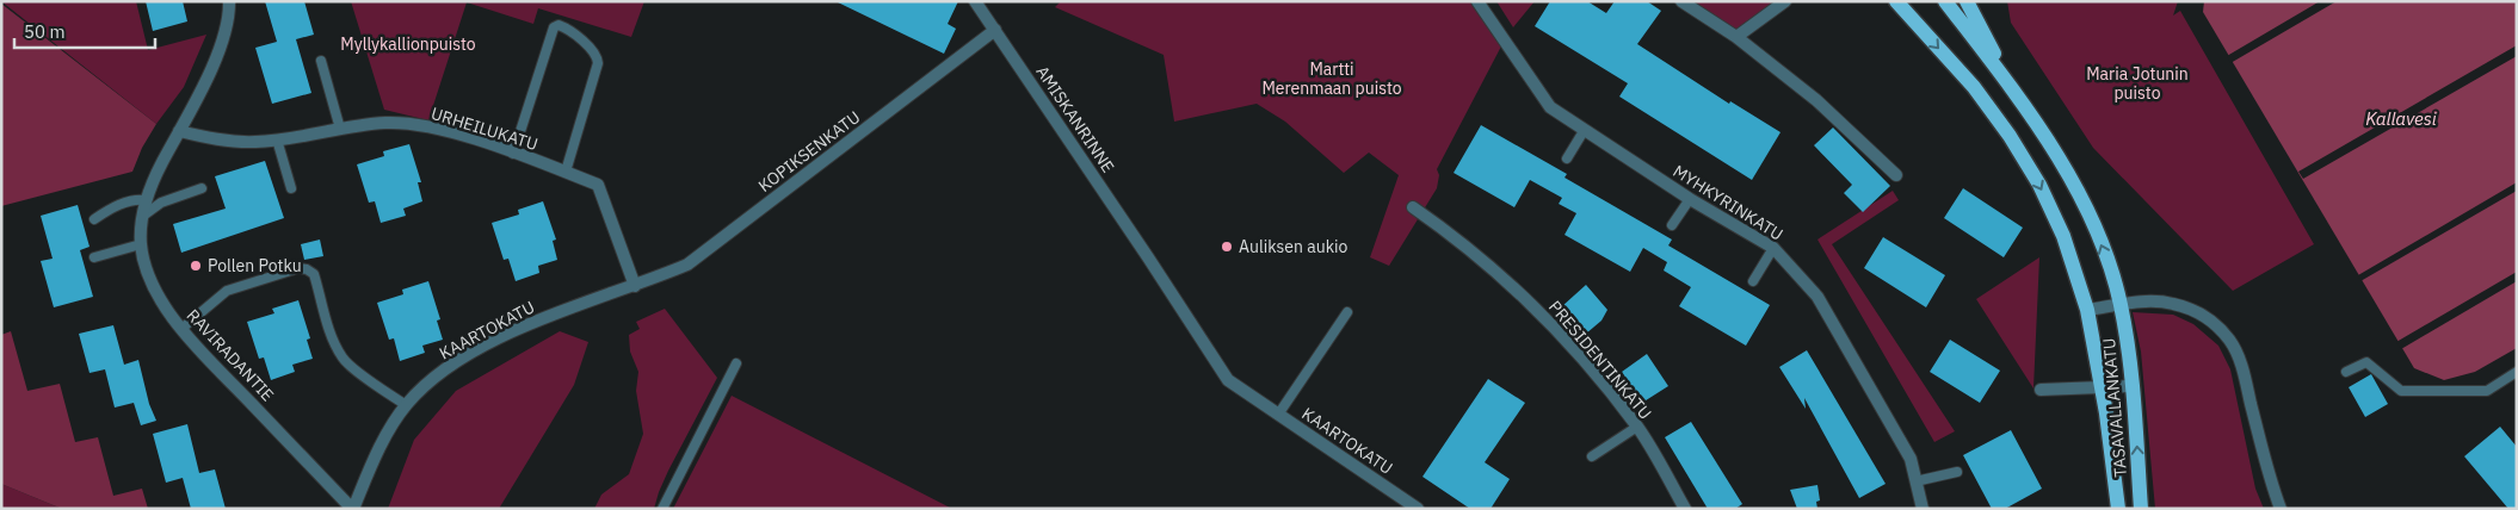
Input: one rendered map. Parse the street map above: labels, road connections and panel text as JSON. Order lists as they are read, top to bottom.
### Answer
{
  "streets": {
    "main road": ["TASAVALLANKATU"],
    "street": [
      "AMISKANRINNE",
      "URHEILUKATU",
      "KOPIKSENKATU",
      "MYHKYRINKATU",
      "KAARTOKATU",
      "RAVIRADANTIE",
      "PRESIDENTINKATU"
    ]
  },
  "crossings": [
    ["AMISKANRINNE", "KOPIKSENKATU"],
    ["AMISKANRINNE", "KAARTOKATU"],
    ["URHEILUKATU", "KOPIKSENKATU"],
    ["URHEILUKATU", "KAARTOKATU"],
    ["URHEILUKATU", "RAVIRADANTIE"],
    ["KOPIKSENKATU", "KAARTOKATU"],
    ["KAARTOKATU", "RAVIRADANTIE"]
  ],
  "water": ["Kallavesi"],
  "parks": ["Myllykallionpuisto", "Martti Merenmaan puisto", "Maria Jotunin puisto"],
  "places": ["Auliksen aukio", "Pollen Potku"],
  "scale_bar": "50 m"
}
